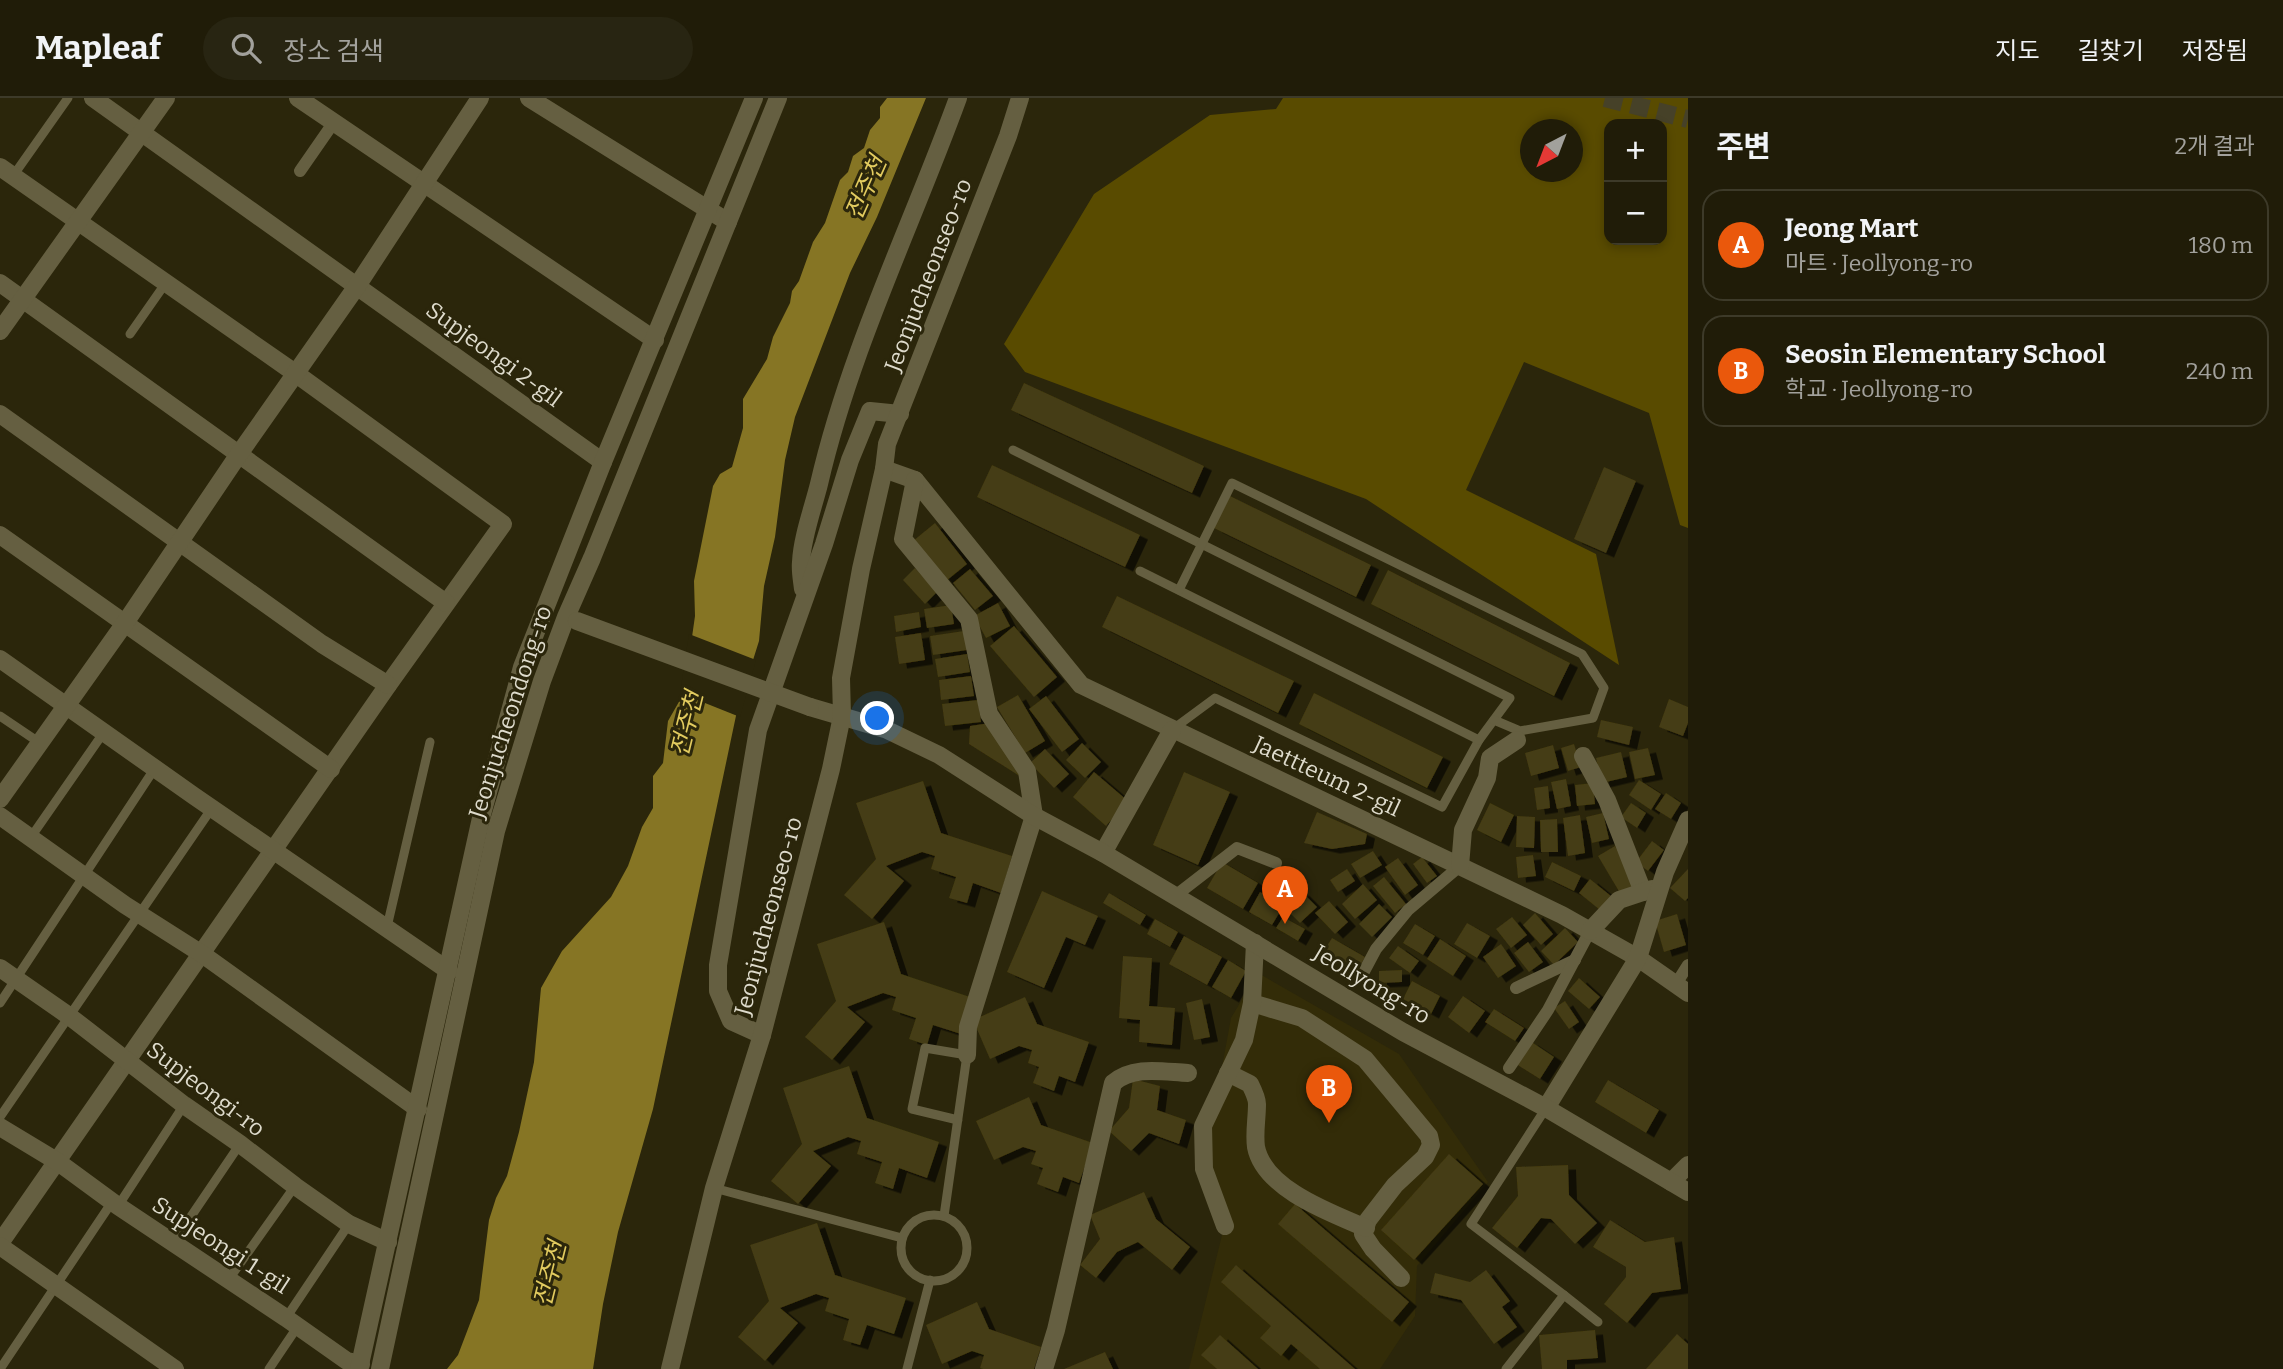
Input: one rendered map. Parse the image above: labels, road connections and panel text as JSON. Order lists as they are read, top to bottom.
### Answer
{
  "streets": {
    "street": [
      "Jeonjucheonseo-ro",
      "Supjeongi 2-gil",
      "Jeonjucheondong-ro",
      "Jaettteum 2-gil",
      "Jeollyong-ro",
      "Supjeongi-ro",
      "Supjeongi 1-gil"
    ]
  },
  "crossings": [
    ["Jeonjucheonseo-ro", "Jeollyong-ro"],
    ["Supjeongi 2-gil", "Jeonjucheondong-ro"],
    ["Jeonjucheondong-ro", "Jeollyong-ro"],
    ["Jeonjucheondong-ro", "Supjeongi-ro"],
    ["Jeonjucheondong-ro", "Supjeongi 1-gil"],
    ["Jaettteum 2-gil", "Jeollyong-ro"]
  ],
  "water": ["전주천"],
  "north": "bottom left",
  "page": {
    "header": "Mapleaf",
    "search": "장소 검색",
    "nav": ["지도", "길찾기", "저장됨"],
    "heading": ["주변", "2개 결과"],
    "map_buttons": ["+", "−"],
    "list": [
      {
        "mark": "A",
        "name": "Jeong Mart",
        "note": "마트 · Jeollyong-ro",
        "value": "180 m"
      },
      {
        "mark": "B",
        "name": "Seosin Elementary School",
        "note": "학교 · Jeollyong-ro",
        "value": "240 m"
      }
    ],
    "pins": ["A", "B"]
  }
}
